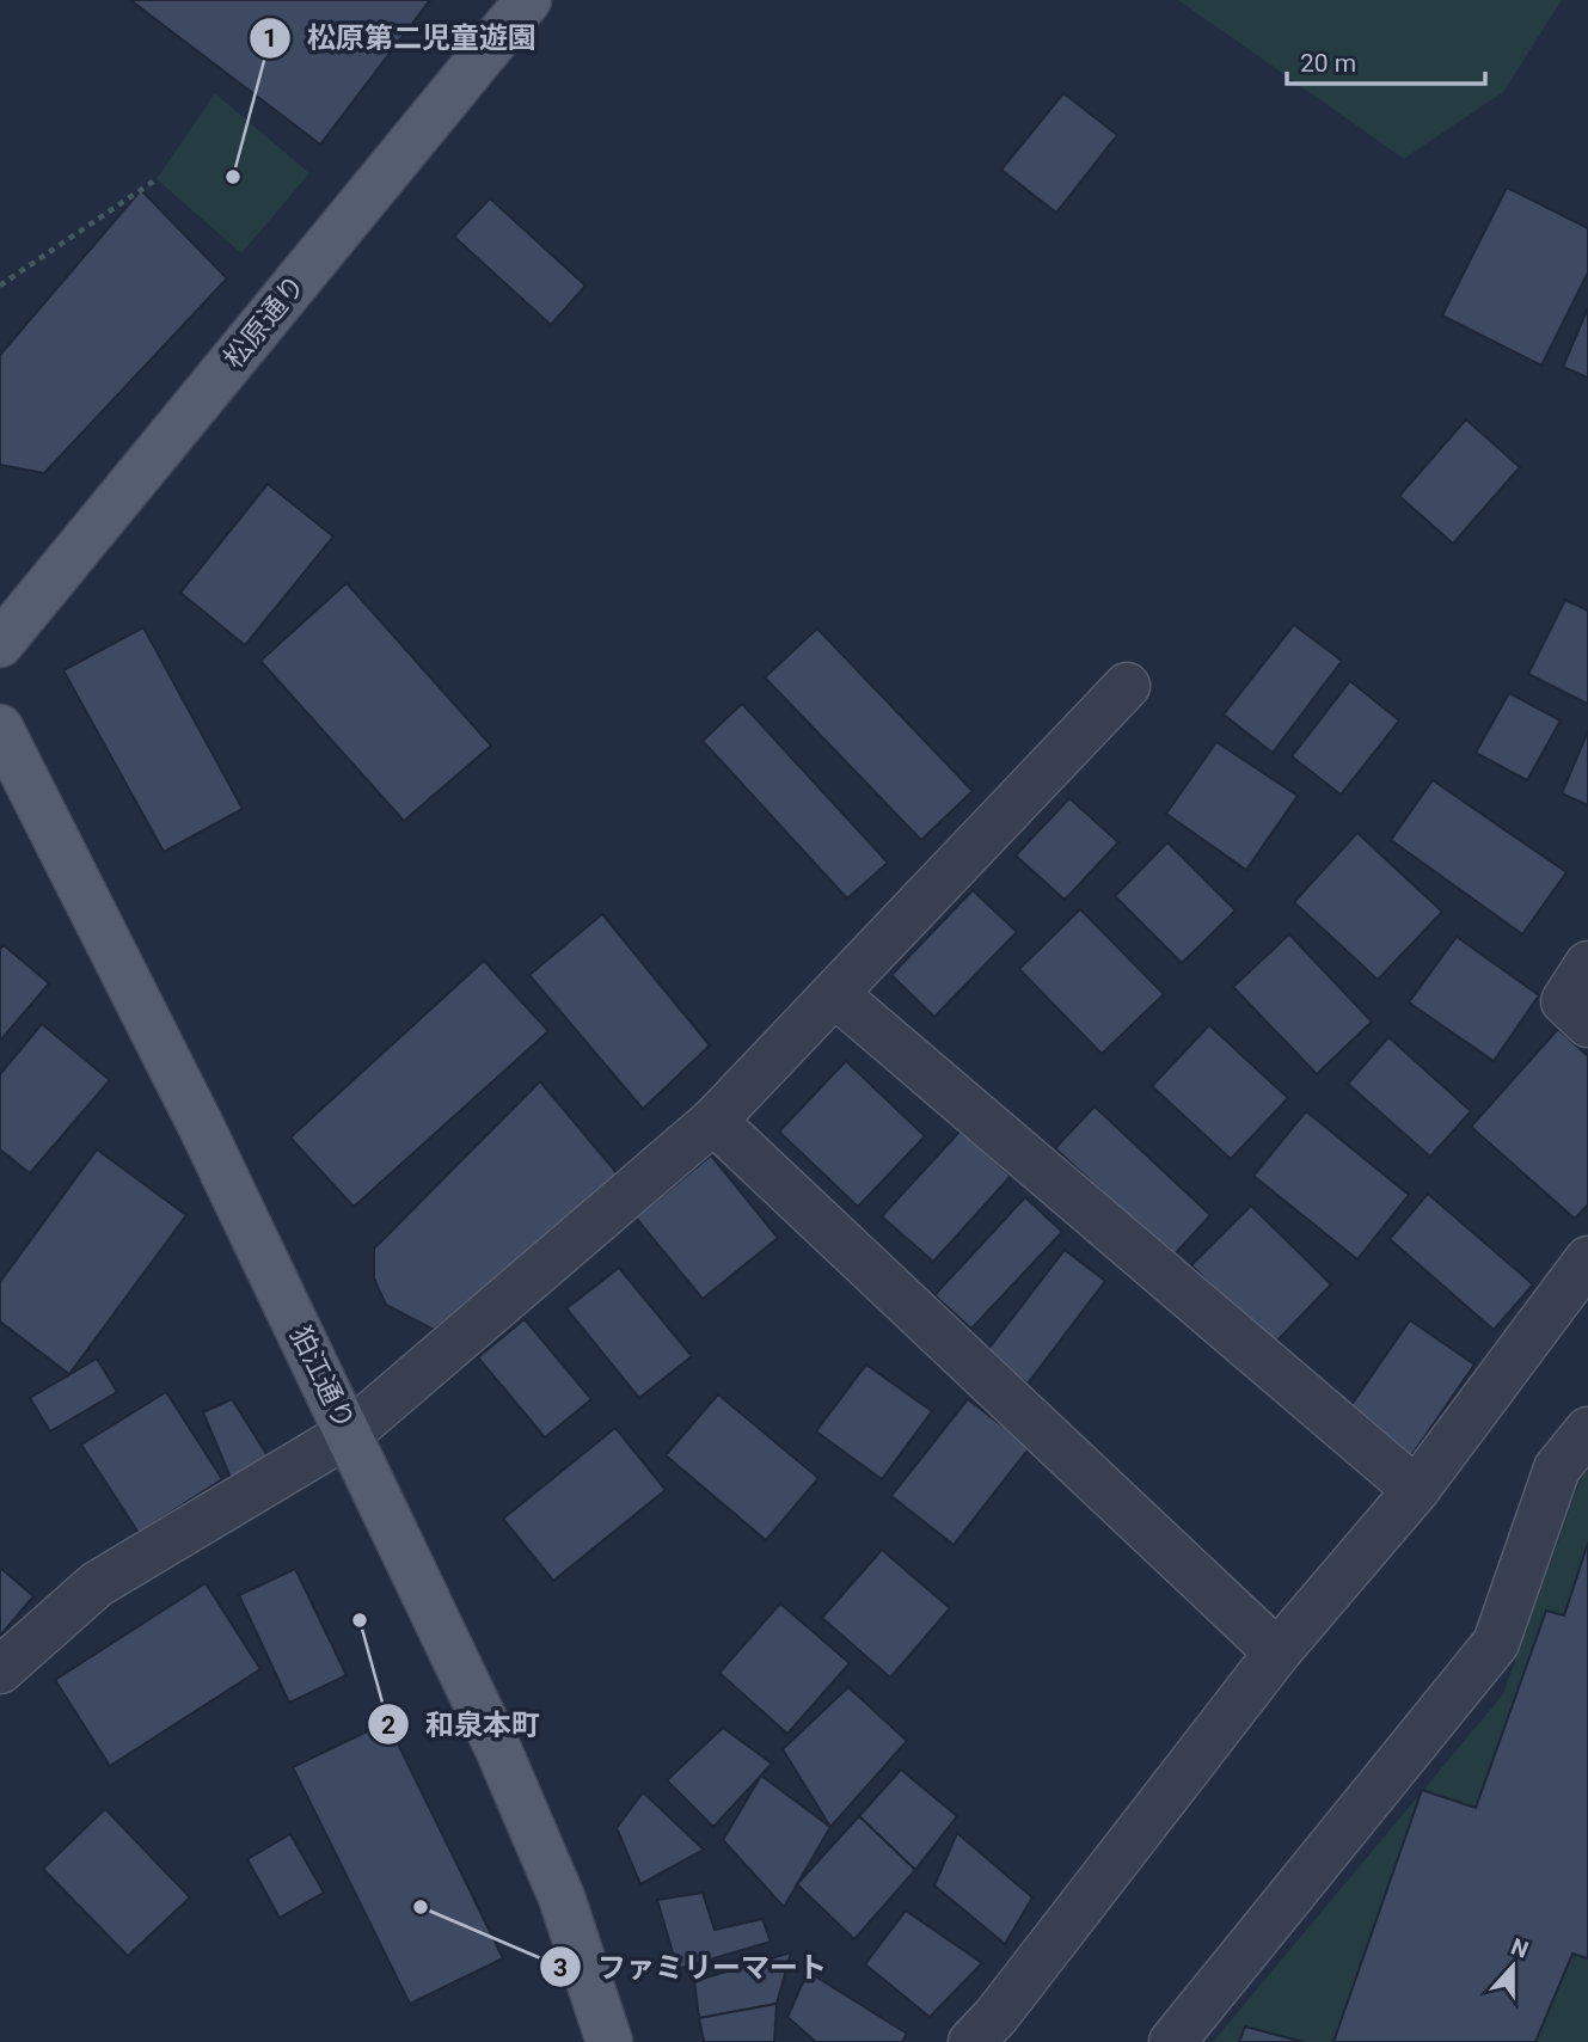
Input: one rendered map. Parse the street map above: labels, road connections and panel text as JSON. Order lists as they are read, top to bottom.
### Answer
{
  "streets": {
    "main road": ["松原通り", "狛江通り"]
  },
  "places": ["松原第二児童遊園", "和泉本町", "ファミリーマート"],
  "scale_bar": "20 m",
  "north": "top"
}
